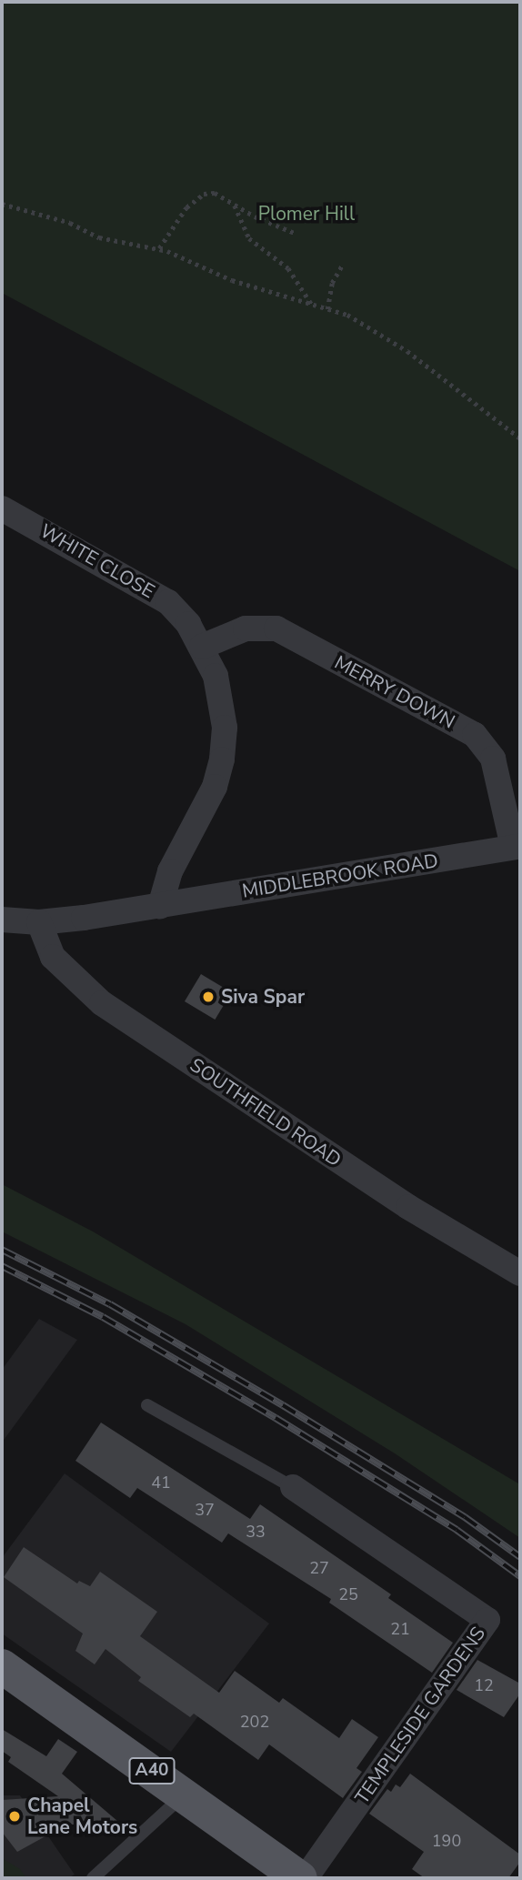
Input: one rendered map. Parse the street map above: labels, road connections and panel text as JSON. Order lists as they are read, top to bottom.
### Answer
{
  "streets": {
    "main road": ["A40"],
    "street": [
      "WHITE CLOSE",
      "MERRY DOWN",
      "MIDDLEBROOK ROAD",
      "SOUTHFIELD ROAD",
      "TEMPLESIDE GARDENS"
    ]
  },
  "crossings": [
    ["WHITE CLOSE", "MERRY DOWN"],
    ["WHITE CLOSE", "MIDDLEBROOK ROAD"],
    ["MERRY DOWN", "MIDDLEBROOK ROAD"]
  ],
  "parks": ["Plomer Hill"],
  "places": ["Siva Spar", "Chapel Lane Motors"],
  "house_numbers": [
    "41",
    "37",
    "33",
    "27",
    "25",
    "21",
    "12",
    "202",
    "190"
  ]
}
